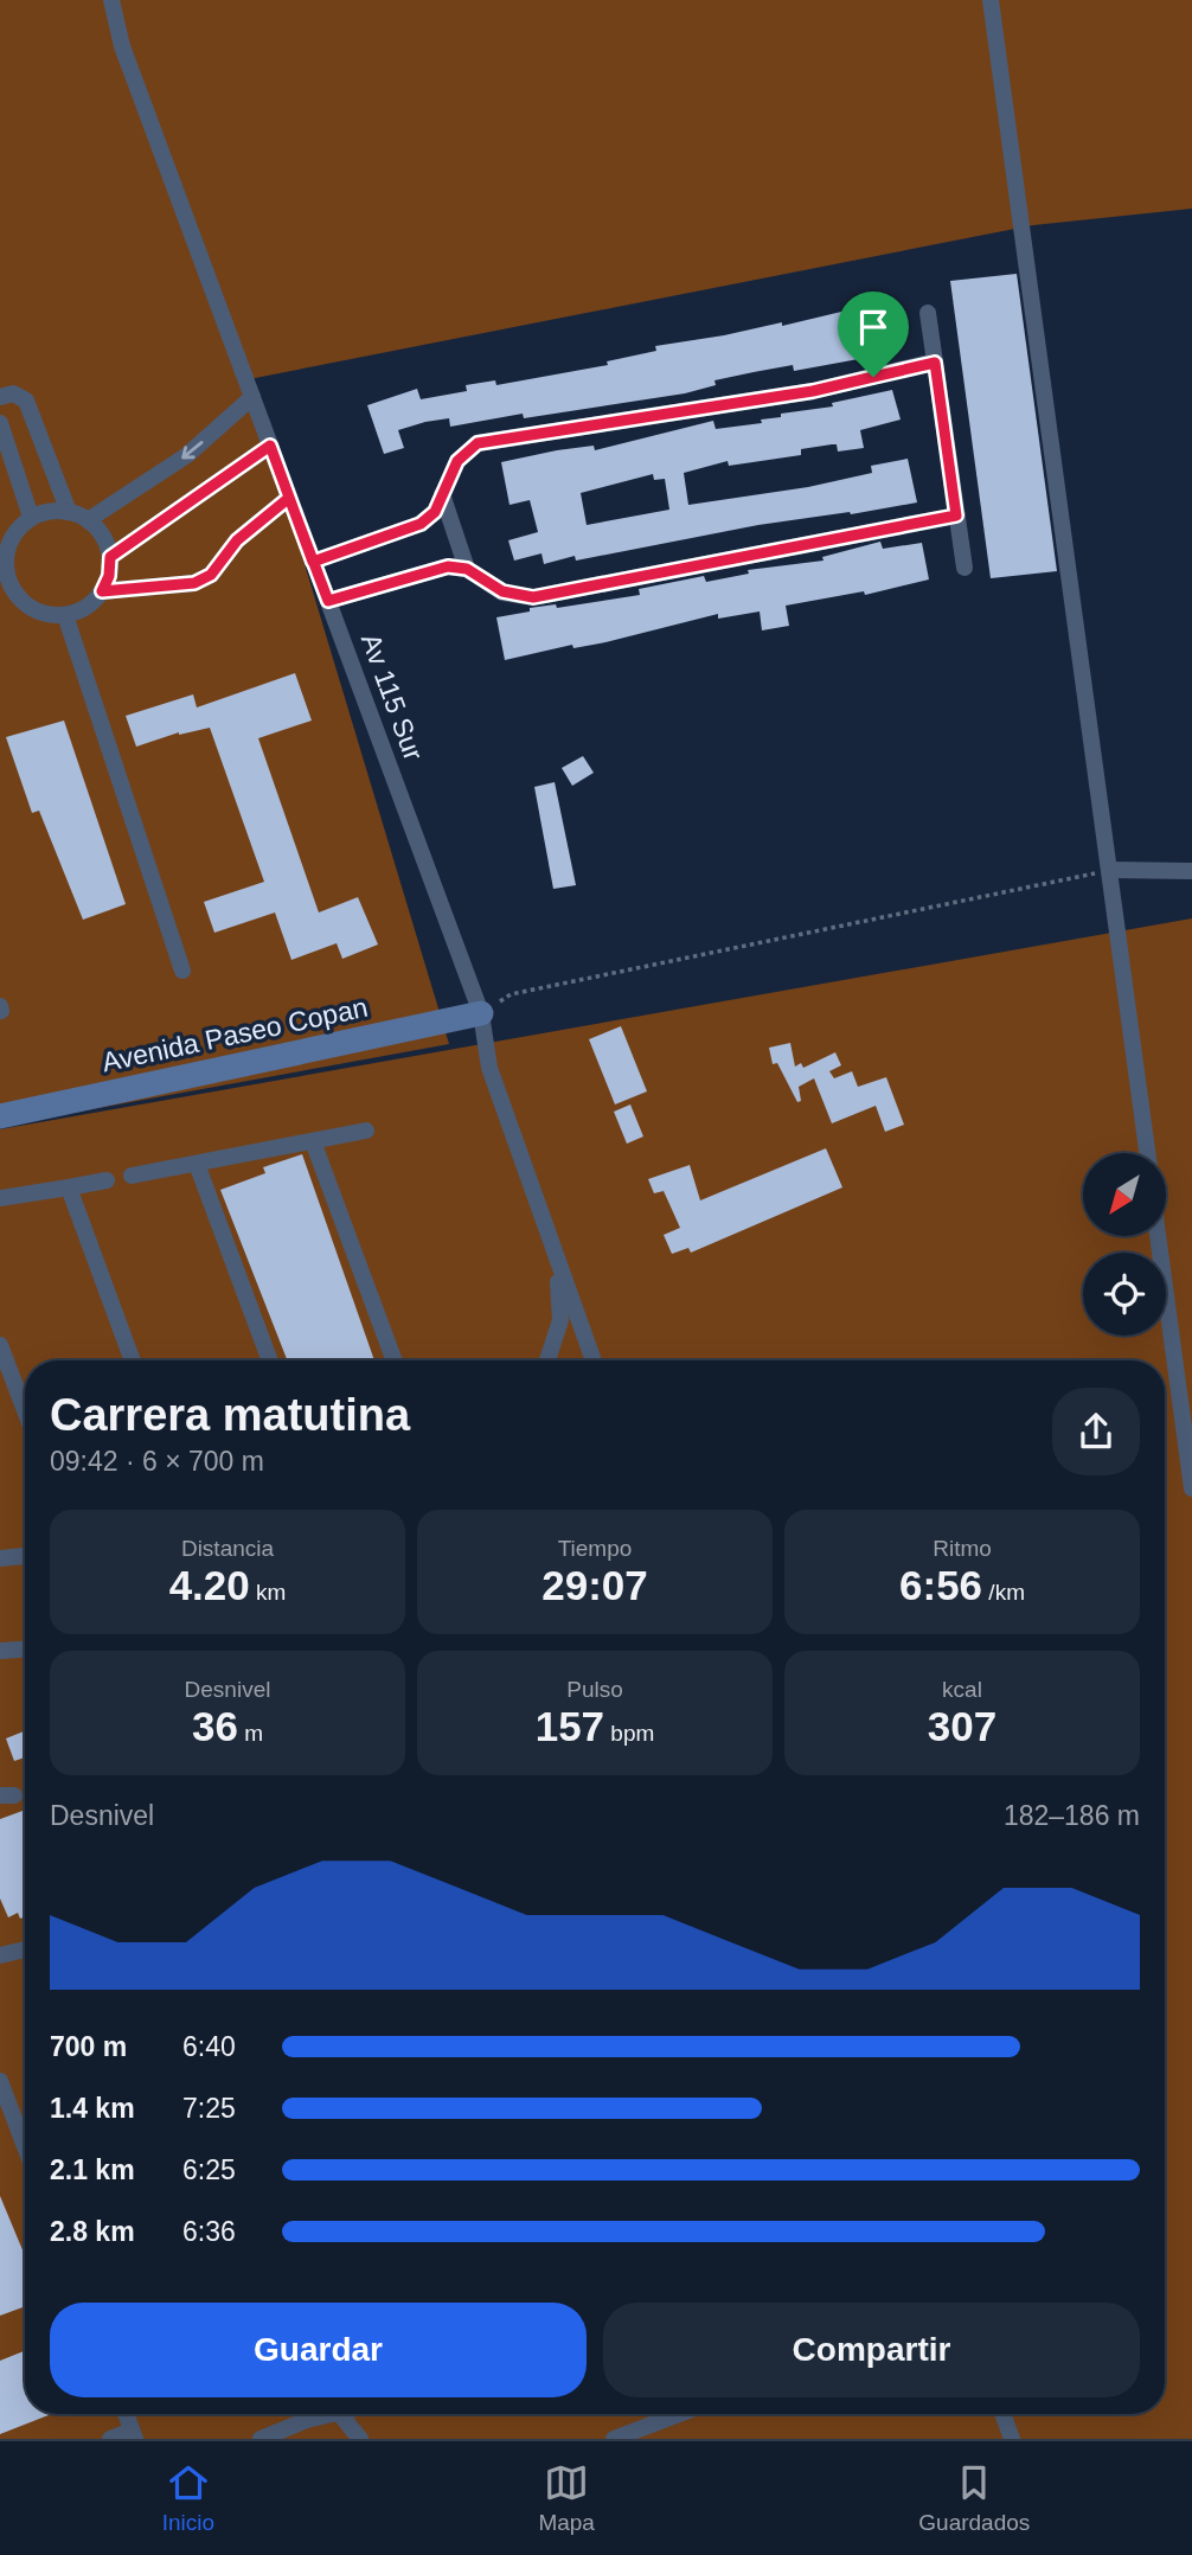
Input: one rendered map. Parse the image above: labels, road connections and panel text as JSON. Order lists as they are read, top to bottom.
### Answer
{
  "streets": {
    "main road": ["Avenida Paseo Copan"],
    "street": ["Av 115 Sur"]
  },
  "crossings": [
    ["Av 115 Sur", "Avenida Paseo Copan"]
  ],
  "north": "bottom left",
  "page": {
    "heading": ["Carrera matutina", "09:42 · 6 × 700 m"],
    "stats": [
      ["Distancia", "4.20 km"],
      ["Tiempo", "29:07"],
      ["Ritmo", "6:56 /km"],
      ["Desnivel", "36 m"],
      ["Pulso", "157 bpm"],
      ["kcal", "307"]
    ],
    "chart": ["Desnivel", "182–186 m"],
    "list": [
      {
        "name": "700 m",
        "note": "6:40"
      },
      {
        "name": "1.4 km",
        "note": "7:25"
      },
      {
        "name": "2.1 km",
        "note": "6:25"
      },
      {
        "name": "2.8 km",
        "note": "6:36"
      }
    ],
    "buttons": ["Guardar", "Compartir"],
    "tabs": ["Inicio", "Mapa", "Guardados"]
  }
}
